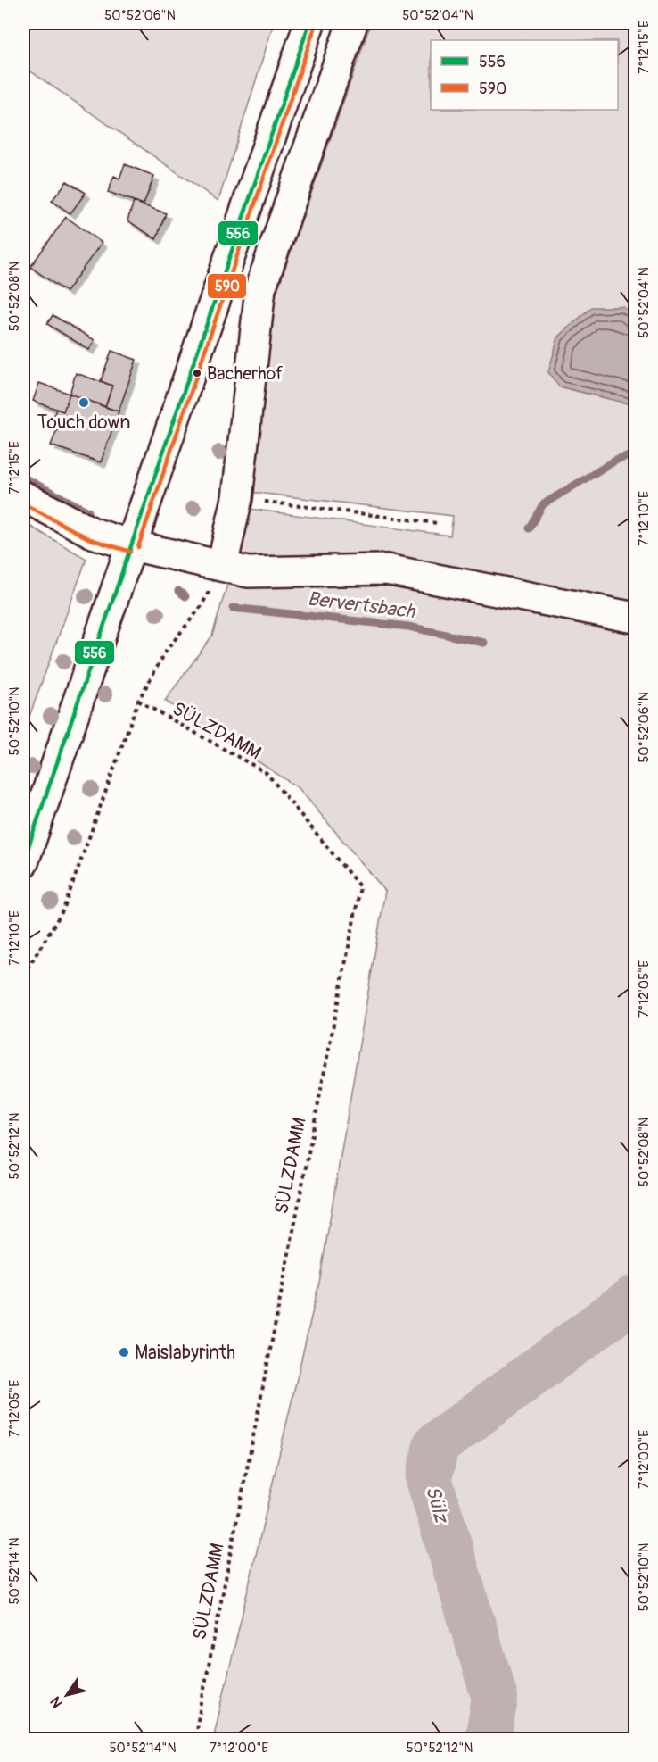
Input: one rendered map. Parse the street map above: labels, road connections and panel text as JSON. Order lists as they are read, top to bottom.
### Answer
{
  "streets": {
    "path": ["SÜLZDAMM"]
  },
  "water": ["Bervertsbach", "Sülz"],
  "places": ["Bacherhof", "Touch down", "Maislabyrinth"],
  "lines": ["transit line 556", "transit line 590"],
  "legend": ["556", "590"],
  "north": "bottom left",
  "coordinates": [
    "50°52'06\"N",
    "50°52'04\"N",
    "7°12'15\"E",
    "50°52'08\"N",
    "7°12'10\"E",
    "50°52'10\"N",
    "7°12'05\"E",
    "50°52'12\"N",
    "7°12'00\"E",
    "50°52'14\"N"
  ]
}
